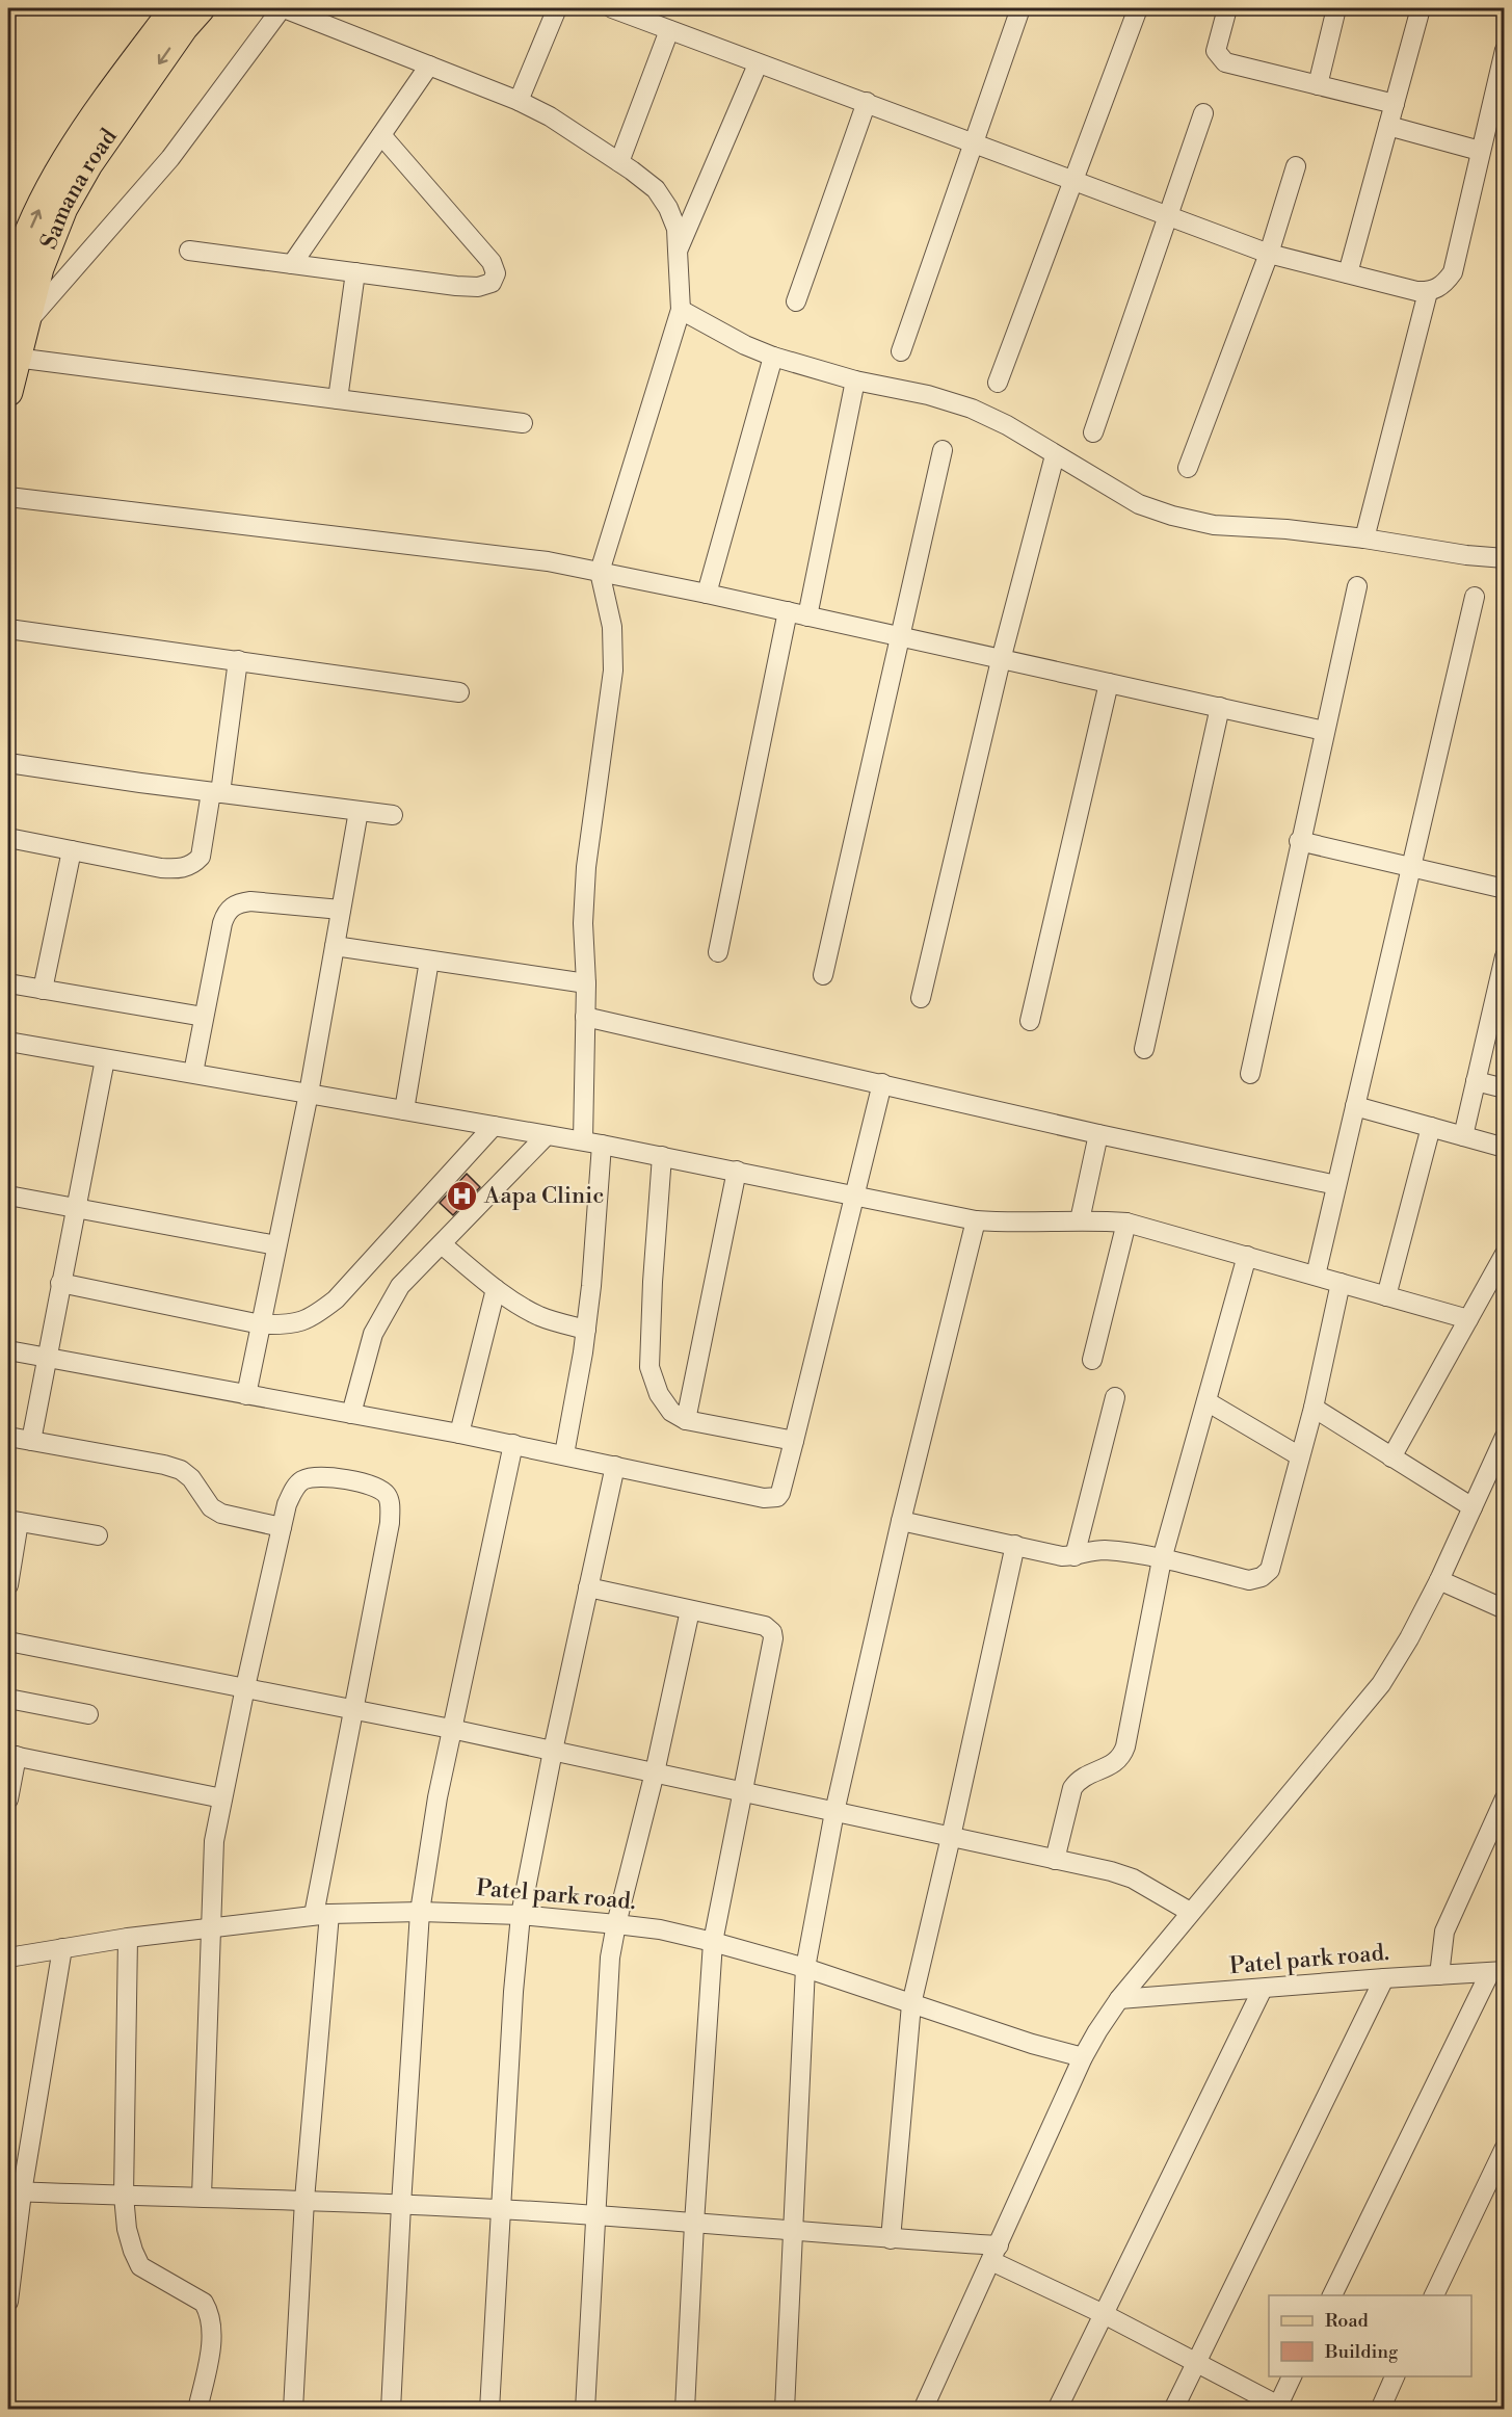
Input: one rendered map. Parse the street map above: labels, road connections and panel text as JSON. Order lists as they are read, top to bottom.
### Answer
{
  "streets": {
    "main road": ["Samana road"],
    "street": ["Patel park road."]
  },
  "places": {
    "hospital": ["Aapa Clinic"]
  },
  "legend": ["Road", "Building"]
}
